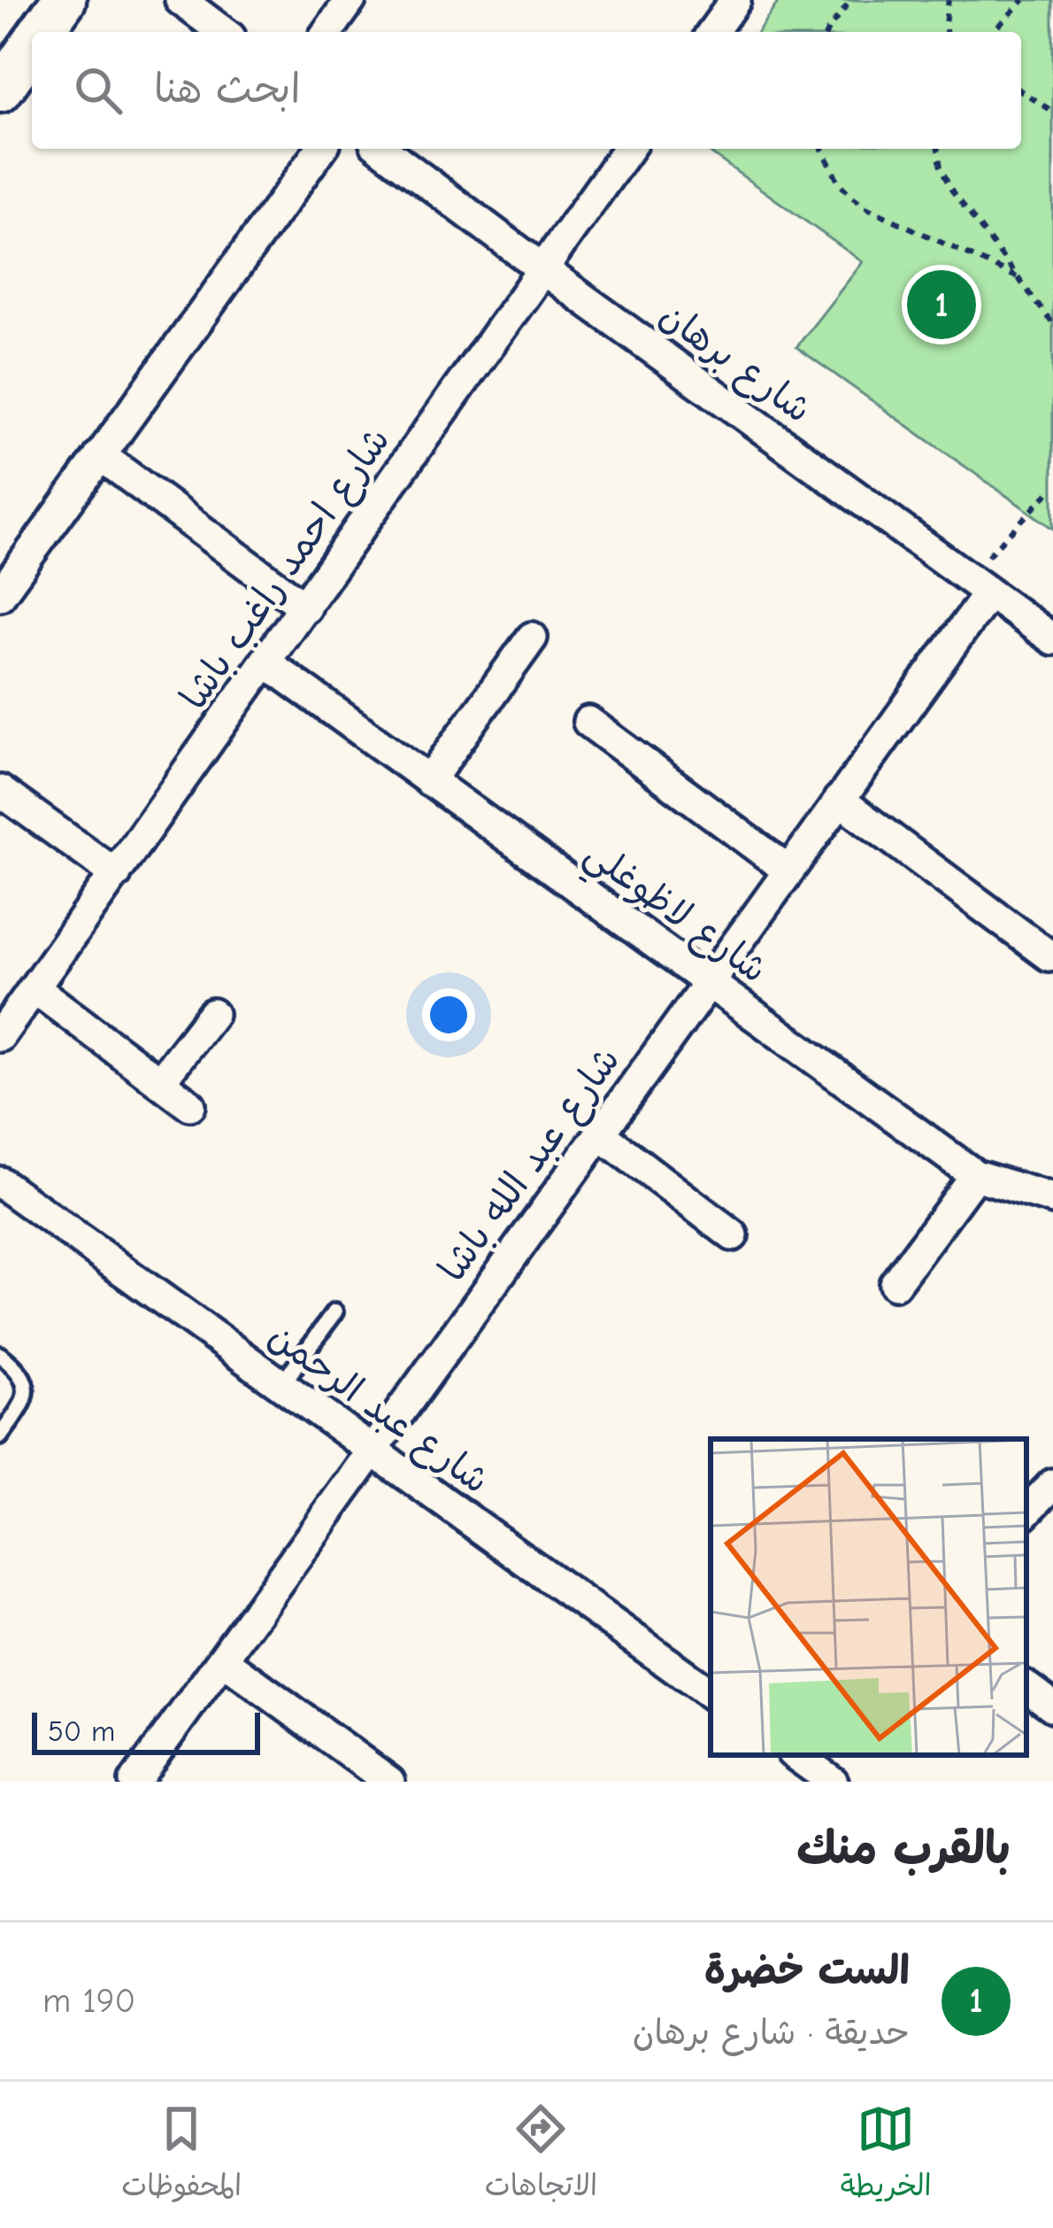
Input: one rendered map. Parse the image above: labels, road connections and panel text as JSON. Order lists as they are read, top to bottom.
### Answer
{
  "streets": {
    "street": [
      "شارع برهان",
      "شارع احمد راغب باشا",
      "شارع لاظوغلي",
      "شارع عبد الله باشا",
      "شارع عبد الرحمن"
    ]
  },
  "crossings": [
    ["شارع برهان", "شارع احمد راغب باشا"],
    ["شارع برهان", "شارع عبد الله باشا"],
    ["شارع احمد راغب باشا", "شارع لاظوغلي"],
    ["شارع لاظوغلي", "شارع عبد الله باشا"],
    ["شارع عبد الله باشا", "شارع عبد الرحمن"]
  ],
  "scale_bar": "50 m",
  "page": {
    "search": "ابحث هنا",
    "pins": "1",
    "scale": "50 m",
    "heading": "بالقرب منك",
    "list": [
      {
        "mark": "1",
        "name": "الست خضرة",
        "note": "حديقة · شارع برهان",
        "value": "190 m"
      }
    ],
    "nav": ["الخريطة", "الاتجاهات", "المحفوظات"]
  }
}
